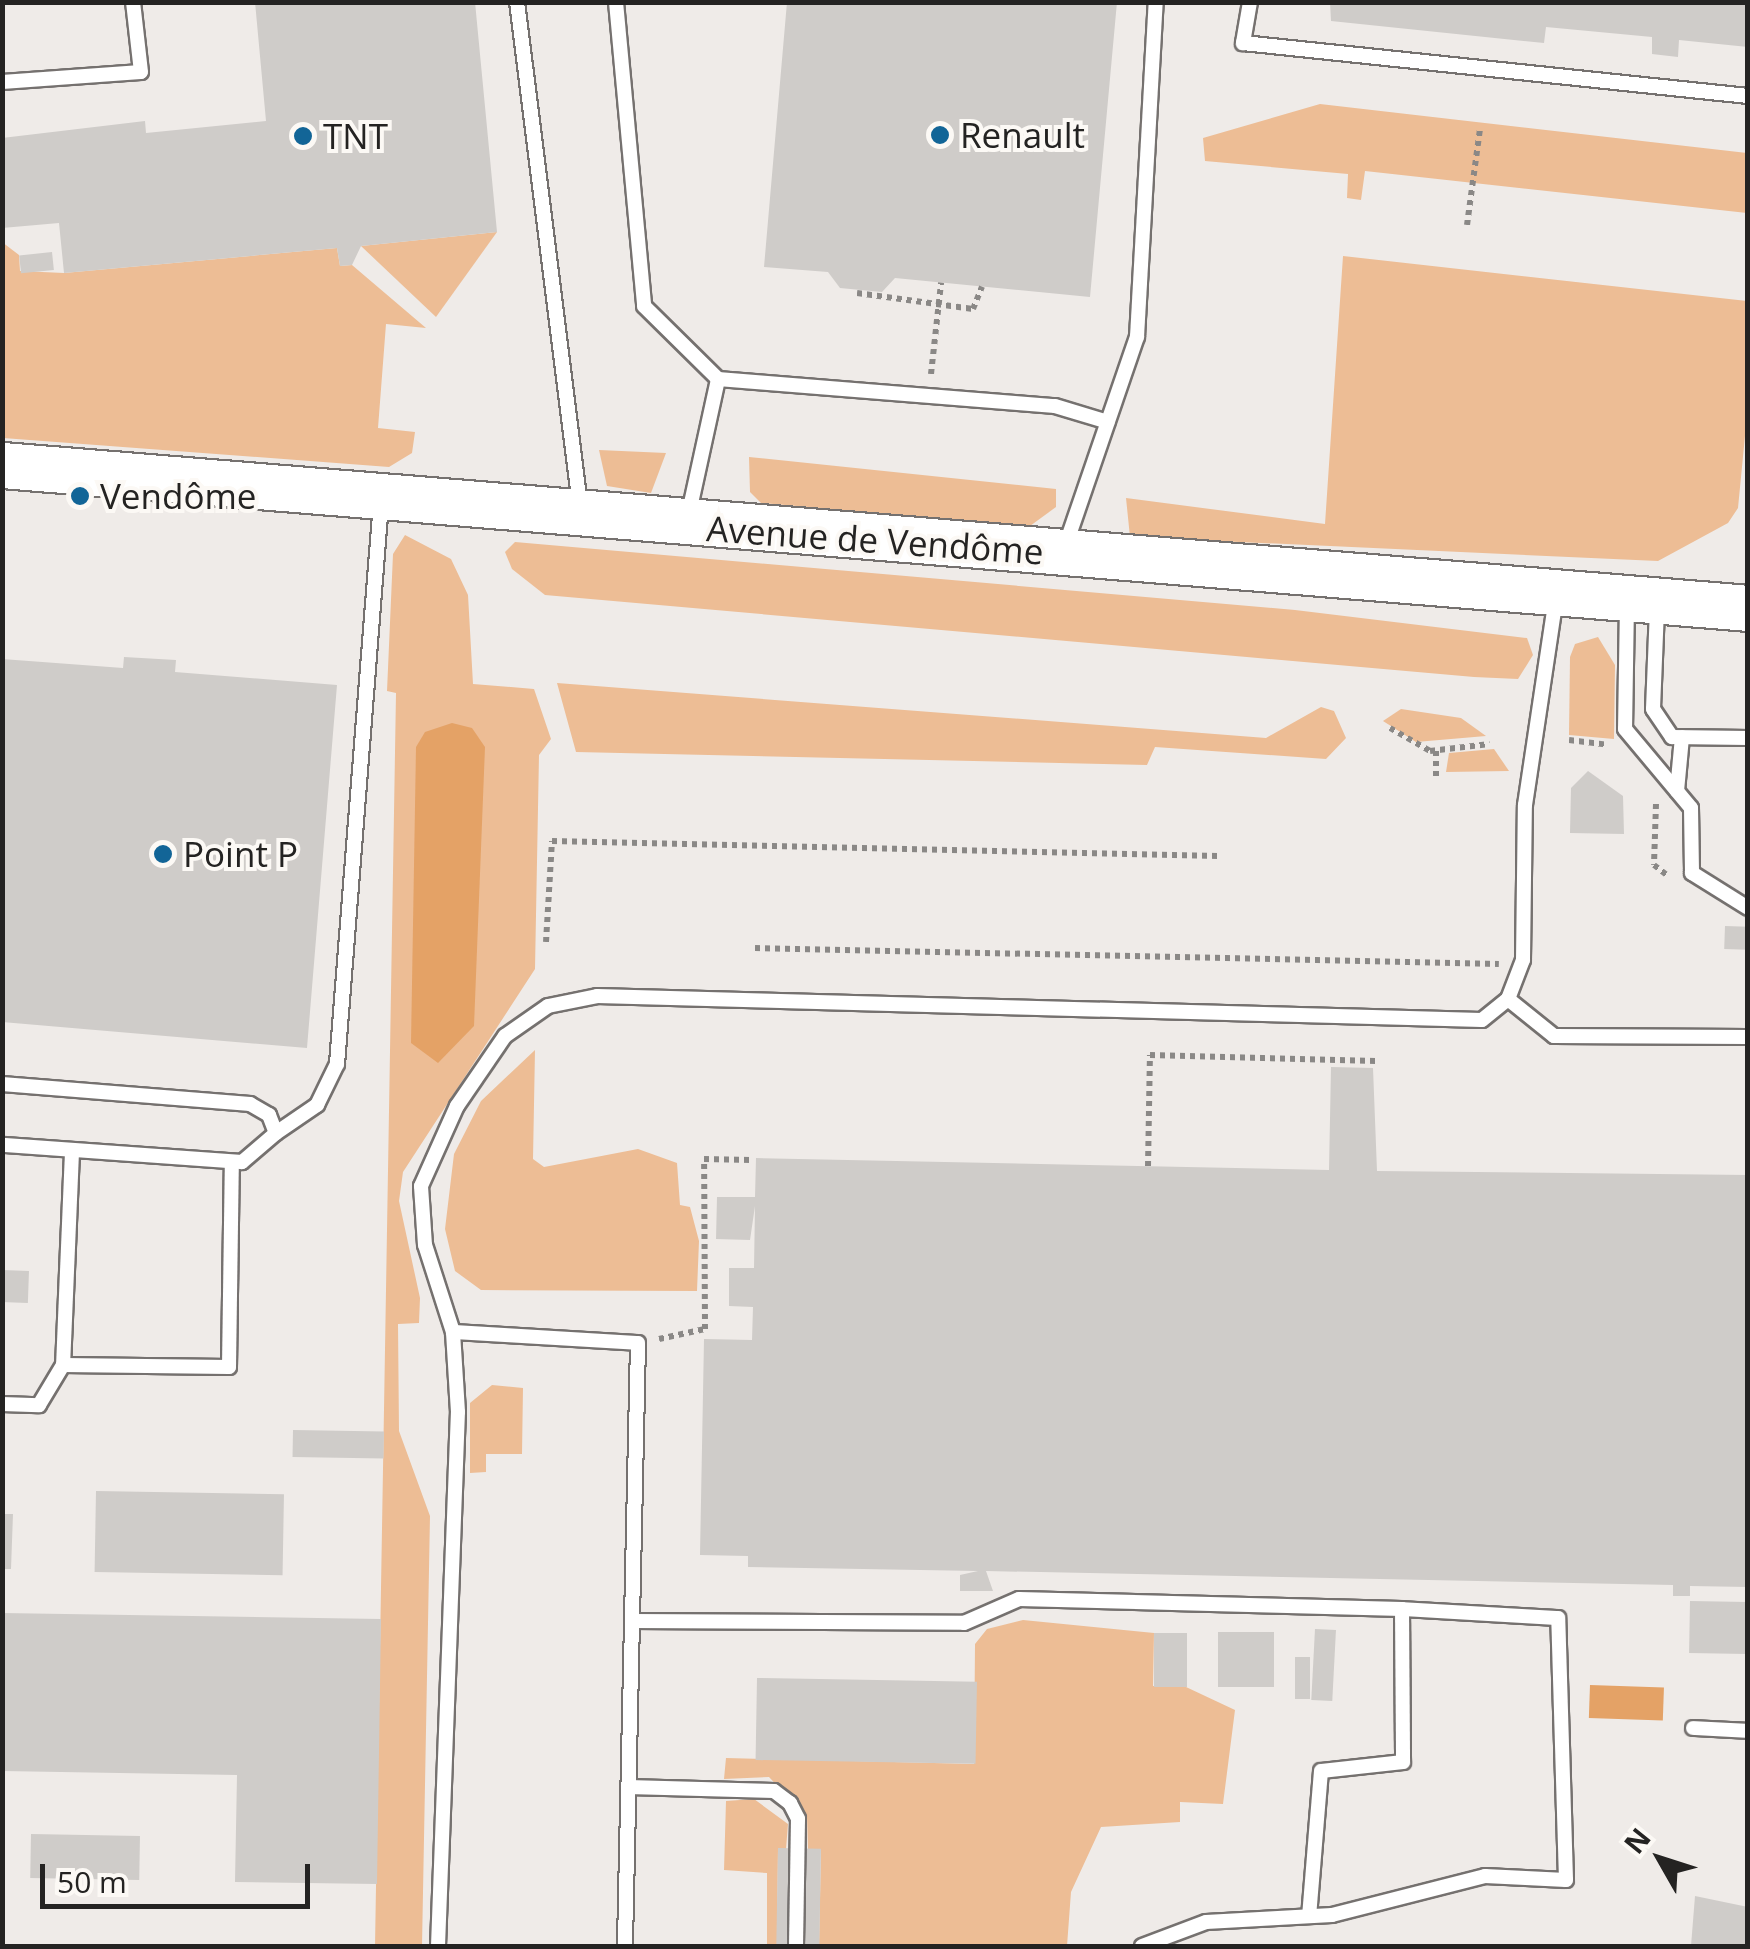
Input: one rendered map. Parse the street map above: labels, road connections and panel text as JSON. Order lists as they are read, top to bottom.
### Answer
{
  "streets": {
    "main road": ["Avenue de Vendôme"]
  },
  "places": [
    "Renault",
    "TNT",
    "Vendôme",
    "Point P"
  ],
  "scale_bar": "50 m",
  "north": "top left"
}
